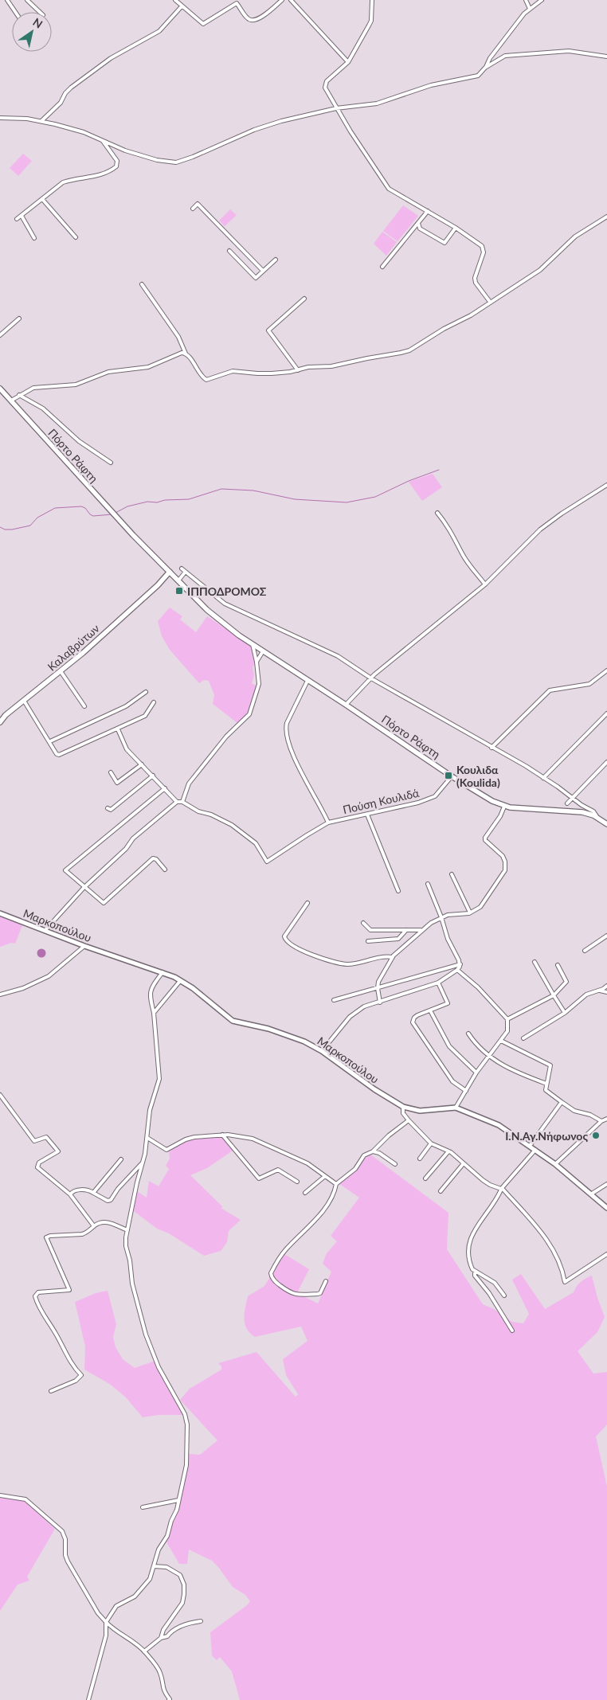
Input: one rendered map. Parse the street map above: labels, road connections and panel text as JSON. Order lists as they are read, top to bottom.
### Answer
{
  "streets": {
    "main road": ["Πόρτο Ράφτη", "Καλαβρύτων"],
    "street": ["Πούση Κουλιδά", "Μαρκοπούλου"]
  },
  "crossings": [
    ["Πόρτο Ράφτη", "Καλαβρύτων"],
    ["Πόρτο Ράφτη", "Πούση Κουλιδά"]
  ],
  "places": {
    "transit": ["ΙΠΠΟΔΡΟΜΟΣ", "Κουλιδα (Koulida)"],
    "other": ["Ι.Ν.Αγ.Νήφωνος"]
  },
  "north": "top right"
}
